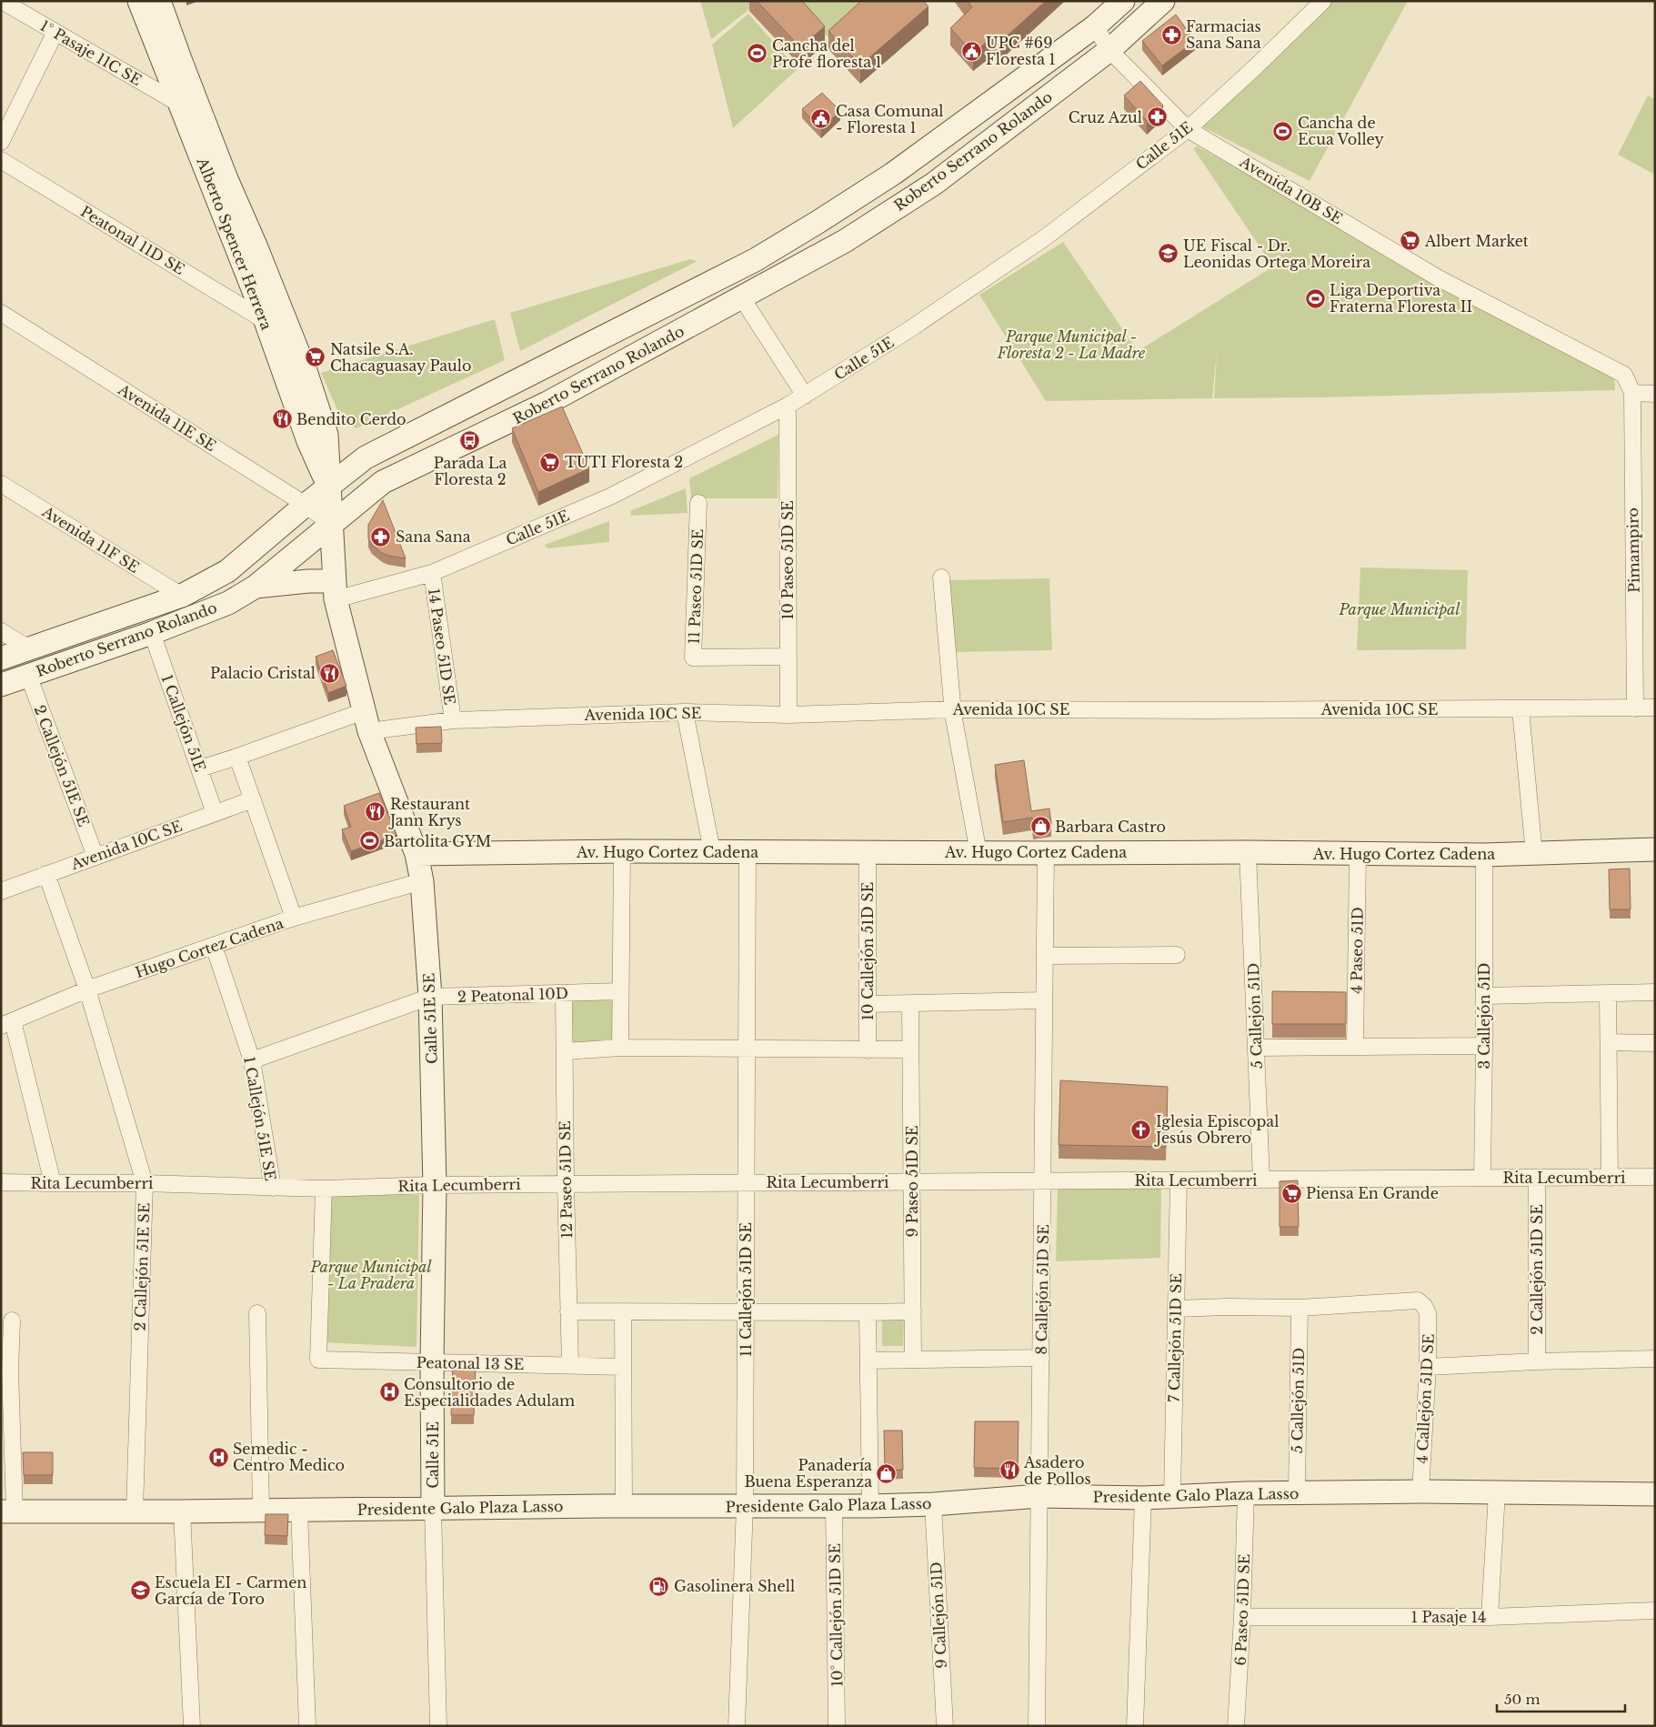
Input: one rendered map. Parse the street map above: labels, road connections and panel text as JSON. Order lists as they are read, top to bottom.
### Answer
{
  "streets": {
    "street": [
      "1° Pasaje 11C SE",
      "Calle 51E",
      "Roberto Serrano Rolando",
      "Avenida 10B SE",
      "Peatonal 11D SE",
      "Alberto Spencer Herrera",
      "Avenida 11E SE",
      "Avenida 11F SE",
      "Pimampiro",
      "10 Paseo 51D SE",
      "11 Paseo 51D SE",
      "14 Paseo 51D SE",
      "Avenida 10C SE",
      "1 Callejón 51E",
      "2 Callejón 51E SE",
      "Av. Hugo Cortez Cadena",
      "Hugo Cortez Cadena",
      "4 Paseo 51D",
      "10 Callejón 51D SE",
      "2 Peatonal 10D",
      "5 Callejón 51D",
      "3 Callejón 51D",
      "Calle 51E SE",
      "1 Callejón 51E SE",
      "Rita Lecumberri",
      "12 Paseo 51D SE",
      "9 Paseo 51D SE",
      "2 Callejón 51D SE",
      "11 Callejón 51D SE",
      "8 Callejón 51D SE",
      "7 Callejón 51D SE",
      "Peatonal 13 SE",
      "4 Callejón 51D SE",
      "Presidente Galo Plaza Lasso",
      "6 Paseo 51D SE",
      "10° Callejón 51D SE",
      "9 Callejón 51D",
      "1 Pasaje 14"
    ]
  },
  "crossings": [
    ["1° Pasaje 11C SE", "Alberto Spencer Herrera"],
    ["Calle 51E", "Avenida 10B SE"],
    ["Calle 51E", "Alberto Spencer Herrera"],
    ["Calle 51E", "10 Paseo 51D SE"],
    ["Calle 51E", "14 Paseo 51D SE"],
    ["Calle 51E", "Calle 51E SE"],
    ["Calle 51E", "Rita Lecumberri"],
    ["Calle 51E", "Peatonal 13 SE"],
    ["Calle 51E", "Presidente Galo Plaza Lasso"],
    ["Roberto Serrano Rolando", "Avenida 10B SE"],
    ["Roberto Serrano Rolando", "Alberto Spencer Herrera"],
    ["Roberto Serrano Rolando", "Avenida 11E SE"],
    ["Roberto Serrano Rolando", "Avenida 11F SE"],
    ["Roberto Serrano Rolando", "1 Callejón 51E"],
    ["Roberto Serrano Rolando", "2 Callejón 51E SE"],
    ["Avenida 10B SE", "Pimampiro"],
    ["Peatonal 11D SE", "Alberto Spencer Herrera"],
    ["Alberto Spencer Herrera", "Avenida 11E SE"],
    ["Alberto Spencer Herrera", "Avenida 10C SE"],
    ["Alberto Spencer Herrera", "Av. Hugo Cortez Cadena"],
    ["Alberto Spencer Herrera", "Calle 51E SE"],
    ["Pimampiro", "Avenida 10C SE"],
    ["10 Paseo 51D SE", "11 Paseo 51D SE"],
    ["10 Paseo 51D SE", "Avenida 10C SE"],
    ["14 Paseo 51D SE", "Avenida 10C SE"],
    ["Avenida 10C SE", "1 Callejón 51E"],
    ["Avenida 10C SE", "2 Callejón 51E SE"],
    ["2 Callejón 51E SE", "Hugo Cortez Cadena"],
    ["2 Callejón 51E SE", "Rita Lecumberri"],
    ["2 Callejón 51E SE", "Presidente Galo Plaza Lasso"],
    ["Av. Hugo Cortez Cadena", "4 Paseo 51D"],
    ["Av. Hugo Cortez Cadena", "10 Callejón 51D SE"],
    ["Av. Hugo Cortez Cadena", "5 Callejón 51D"],
    ["Av. Hugo Cortez Cadena", "3 Callejón 51D"],
    ["Av. Hugo Cortez Cadena", "Calle 51E SE"],
    ["Av. Hugo Cortez Cadena", "11 Callejón 51D SE"],
    ["Av. Hugo Cortez Cadena", "8 Callejón 51D SE"],
    ["Hugo Cortez Cadena", "Calle 51E SE"],
    ["Hugo Cortez Cadena", "1 Callejón 51E SE"],
    ["2 Peatonal 10D", "Calle 51E SE"],
    ["2 Peatonal 10D", "1 Callejón 51E SE"],
    ["2 Peatonal 10D", "12 Paseo 51D SE"],
    ["5 Callejón 51D", "Rita Lecumberri"],
    ["5 Callejón 51D", "4 Callejón 51D SE"],
    ["5 Callejón 51D", "Presidente Galo Plaza Lasso"],
    ["3 Callejón 51D", "Rita Lecumberri"],
    ["Calle 51E SE", "Rita Lecumberri"],
    ["1 Callejón 51E SE", "Rita Lecumberri"],
    ["Rita Lecumberri", "12 Paseo 51D SE"],
    ["Rita Lecumberri", "9 Paseo 51D SE"],
    ["Rita Lecumberri", "2 Callejón 51D SE"],
    ["Rita Lecumberri", "11 Callejón 51D SE"],
    ["Rita Lecumberri", "8 Callejón 51D SE"],
    ["Rita Lecumberri", "7 Callejón 51D SE"],
    ["Rita Lecumberri", "Peatonal 13 SE"],
    ["12 Paseo 51D SE", "Peatonal 13 SE"],
    ["11 Callejón 51D SE", "Presidente Galo Plaza Lasso"],
    ["8 Callejón 51D SE", "Presidente Galo Plaza Lasso"],
    ["7 Callejón 51D SE", "Presidente Galo Plaza Lasso"],
    ["4 Callejón 51D SE", "Presidente Galo Plaza Lasso"],
    ["Presidente Galo Plaza Lasso", "6 Paseo 51D SE"],
    ["Presidente Galo Plaza Lasso", "10° Callejón 51D SE"],
    ["Presidente Galo Plaza Lasso", "9 Callejón 51D"],
    ["6 Paseo 51D SE", "1 Pasaje 14"]
  ],
  "parks": ["Parque Municipal - Floresta 2 - La Madre", "Parque Municipal", "Parque Municipal - La Pradera"],
  "places": {
    "pharmacy": ["Farmacias Sana Sana", "Cruz Azul", "Sana Sana"],
    "public building": ["UPC #69 Floresta 1", "Casa Comunal - Floresta 1"],
    "sports": [
      "Cancha del Profe floresta 1",
      "Cancha de Ecua Volley",
      "Liga Deportiva Fraterna Floresta II",
      "Bartolita GYM"
    ],
    "supermarket": [
      "Albert Market",
      "Natsile S.A. Chacaguasay Paulo",
      "TUTI Floresta 2",
      "Piensa En Grande"
    ],
    "school or university": ["UE Fiscal - Dr. Leonidas Ortega Moreira", "Escuela EI - Carmen García de Toro"],
    "restaurant": [
      "Bendito Cerdo",
      "Palacio Cristal",
      "Restaurant Jann Krys",
      "Asadero de Pollos"
    ],
    "bus stop": ["Parada La Floresta 2"],
    "shop": ["Barbara Castro", "Panadería Buena Esperanza"],
    "church": ["Iglesia Episcopal Jesús Obrero"],
    "hospital": ["Consultorio de Especialidades Adulam", "Semedic - Centro Medico"],
    "fuel station": ["Gasolinera Shell"]
  },
  "scale_bar": "50 m"
}
